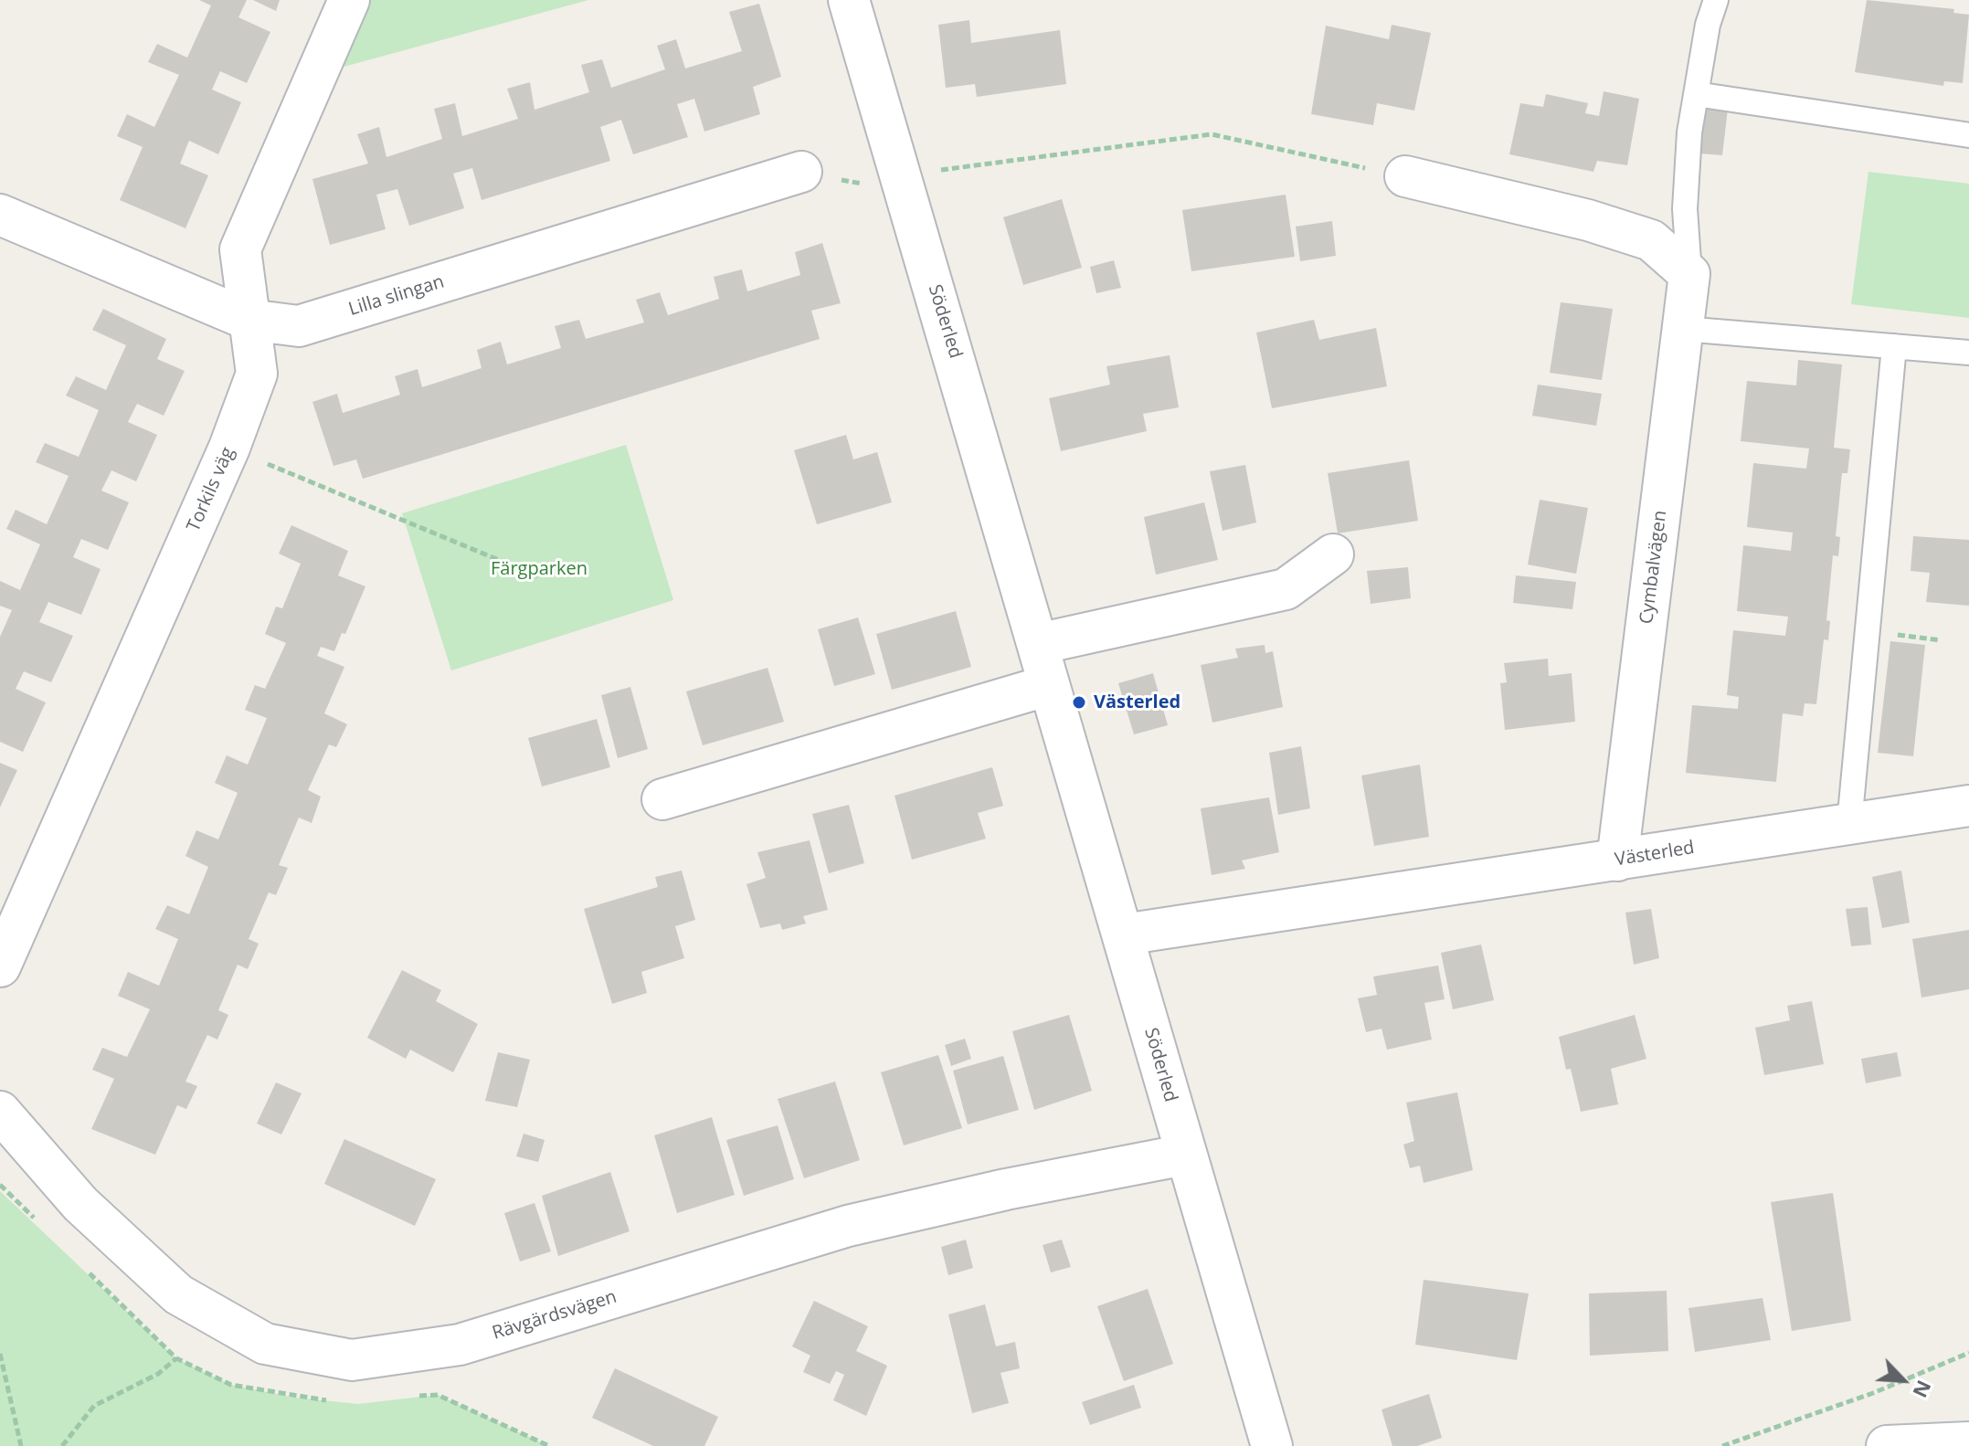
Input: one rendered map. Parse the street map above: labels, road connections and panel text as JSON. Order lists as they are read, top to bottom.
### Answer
{
  "streets": {
    "street": [
      "Lilla slingan",
      "Söderled",
      "Torkils väg",
      "Cymbalvägen",
      "Västerled",
      "Rävgärdsvägen"
    ]
  },
  "crossings": [
    ["Lilla slingan", "Torkils väg"],
    ["Söderled", "Västerled"],
    ["Söderled", "Rävgärdsvägen"],
    ["Cymbalvägen", "Västerled"]
  ],
  "parks": ["Färgparken"],
  "places": ["Västerled"],
  "north": "bottom right"
}
